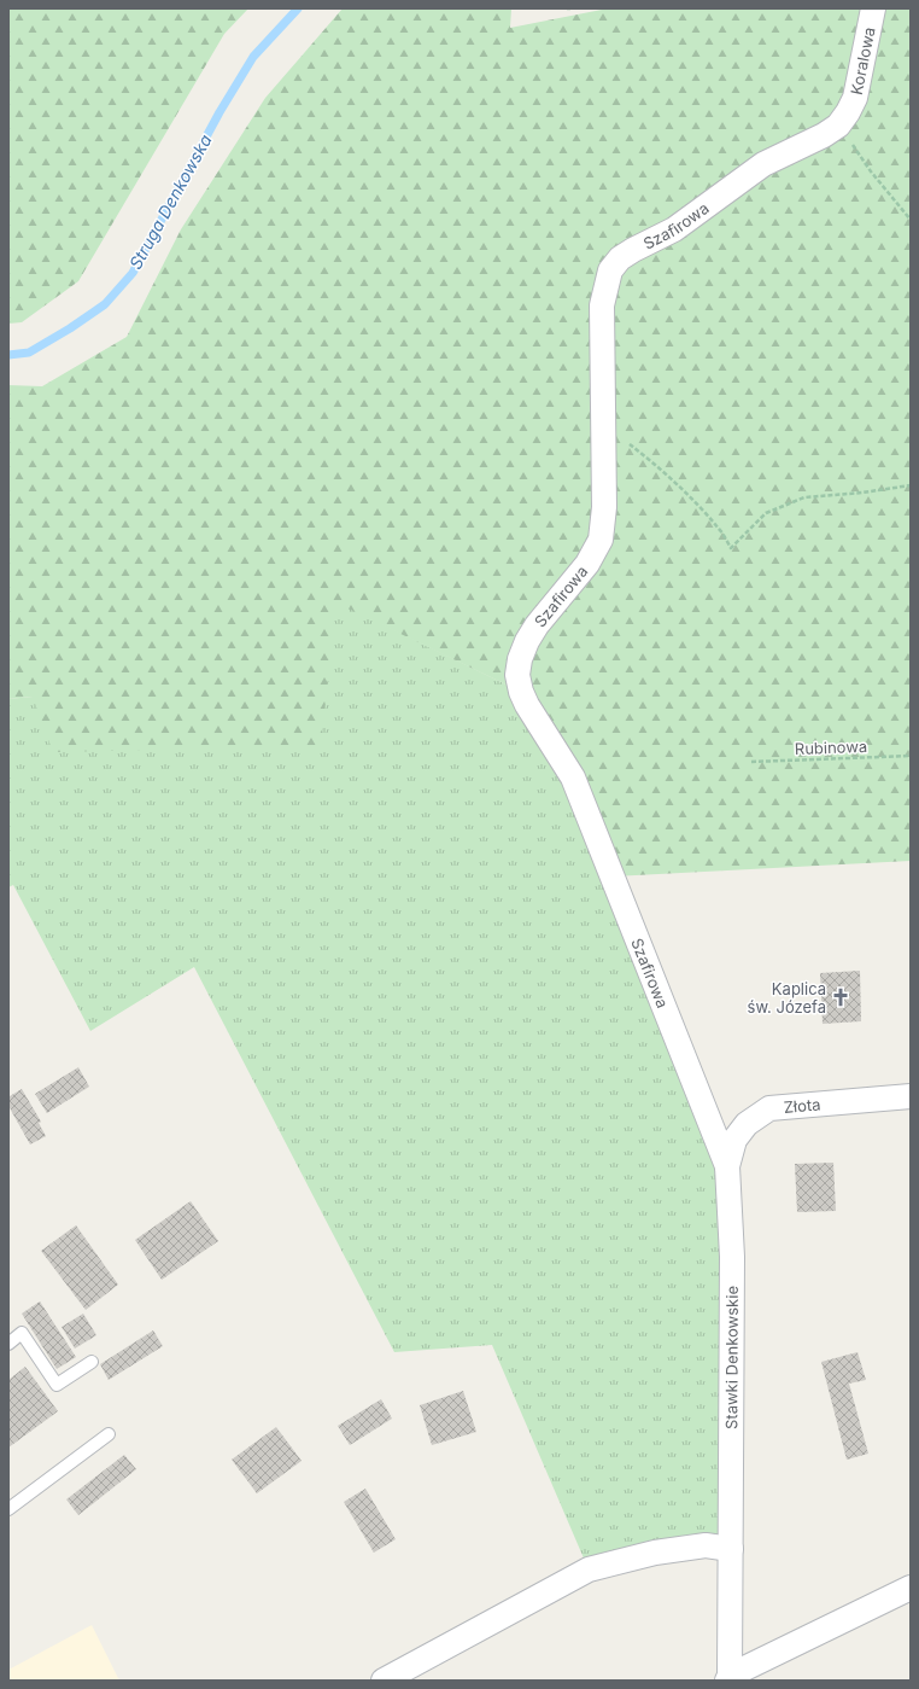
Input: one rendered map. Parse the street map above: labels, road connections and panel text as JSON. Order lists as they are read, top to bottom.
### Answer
{
  "streets": {
    "street": [
      "Koralowa",
      "Szafirowa",
      "Złota",
      "Stawki Denkowskie"
    ],
    "path": ["Rubinowa"]
  },
  "crossings": [
    ["Koralowa", "Szafirowa"],
    ["Szafirowa", "Złota"],
    ["Szafirowa", "Stawki Denkowskie"],
    ["Złota", "Stawki Denkowskie"]
  ],
  "water": ["Struga Denkowska"],
  "places": {
    "church": ["Kaplica św. Józefa"]
  }
}
